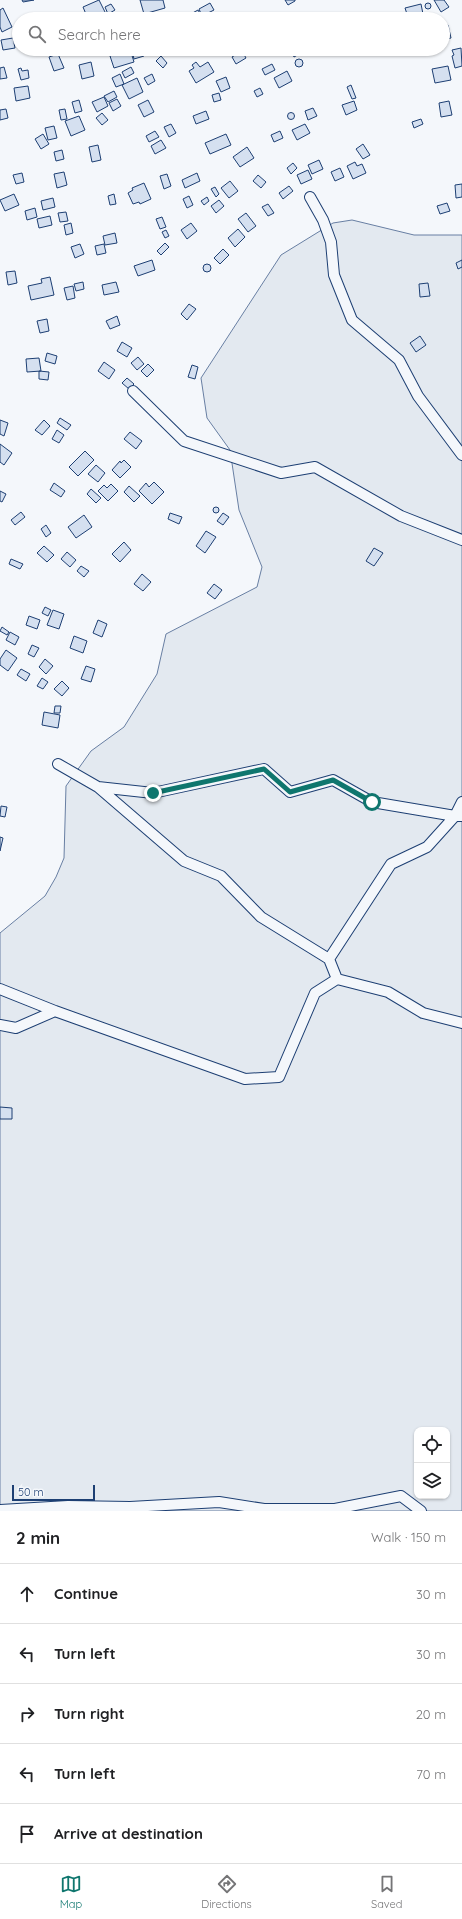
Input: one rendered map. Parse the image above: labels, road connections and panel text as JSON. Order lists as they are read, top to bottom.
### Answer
{
  "scale_bar": "50 m",
  "page": {
    "search": "Search here",
    "scale": "50 m",
    "heading": ["2 min", "Walk · 150 m"],
    "list": [
      ["Continue", "30 m"],
      ["Turn left", "30 m"],
      ["Turn right", "20 m"],
      ["Turn left", "70 m"],
      "Arrive at destination"
    ],
    "nav": ["Map", "Directions", "Saved"]
  }
}
